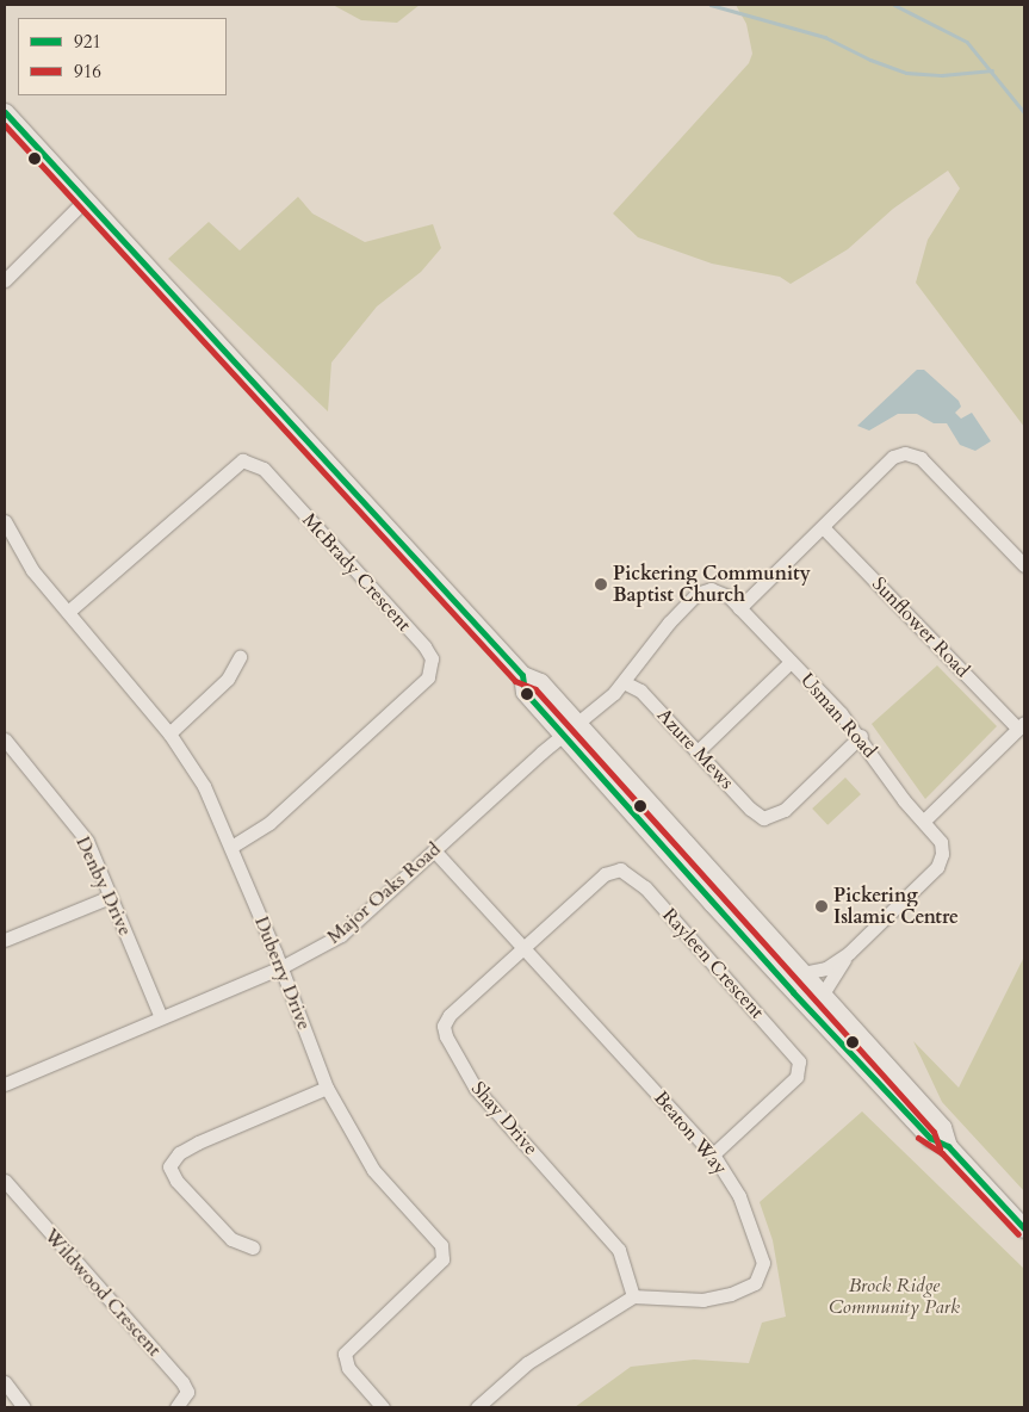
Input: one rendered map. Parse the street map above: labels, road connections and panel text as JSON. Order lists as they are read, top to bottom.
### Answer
{
  "streets": {
    "street": [
      "McBrady Crescent",
      "Sunflower Road",
      "Usman Road",
      "Azure Mews",
      "Denby Drive",
      "Major Oaks Road",
      "Rayleen Crescent",
      "Duberry Drive",
      "Shay Drive",
      "Beaton Way",
      "Wildwood Crescent"
    ]
  },
  "crossings": [
    ["McBrady Crescent", "Duberry Drive"],
    ["Usman Road", "Azure Mews"],
    ["Usman Road", "Major Oaks Road"],
    ["Azure Mews", "Major Oaks Road"],
    ["Denby Drive", "Major Oaks Road"],
    ["Major Oaks Road", "Duberry Drive"],
    ["Major Oaks Road", "Beaton Way"],
    ["Rayleen Crescent", "Shay Drive"],
    ["Rayleen Crescent", "Beaton Way"],
    ["Shay Drive", "Beaton Way"]
  ],
  "parks": ["Brock Ridge Community Park"],
  "places": ["Pickering Community Baptist Church", "Pickering Islamic Centre"],
  "lines": ["transit line 921", "transit line 916"],
  "legend": ["921", "916"]
}
